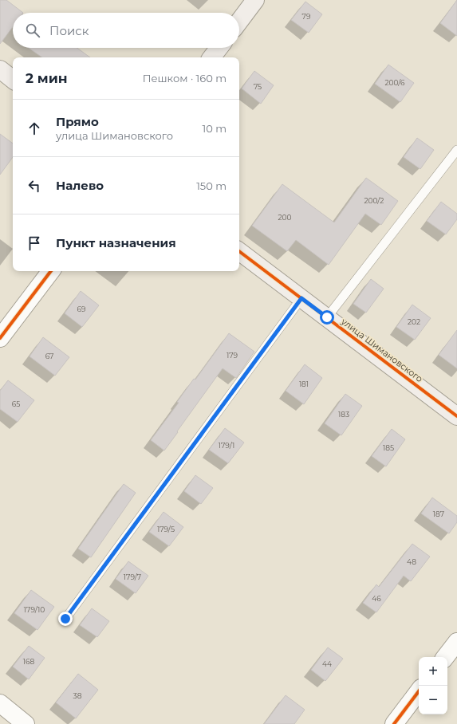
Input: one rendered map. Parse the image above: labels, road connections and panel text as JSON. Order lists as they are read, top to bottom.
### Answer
{
  "streets": {
    "street": ["улица Шимановского"]
  },
  "house_numbers": [
    "79",
    "200/6",
    "75",
    "200/2",
    "200",
    "69",
    "202",
    "179",
    "67",
    "181",
    "65",
    "183",
    "179/1",
    "185",
    "187",
    "179/5",
    "48",
    "179/7",
    "46",
    "179/10",
    "168",
    "44",
    "38"
  ],
  "page": {
    "search": "Поиск",
    "heading": ["2 мин", "Пешком · 160 m"],
    "list": [
      ["Прямо", "улица Шимановского", "10 m"],
      ["Налево", "150 m"],
      "Пункт назначения"
    ],
    "map_buttons": ["+", "−"]
  }
}
